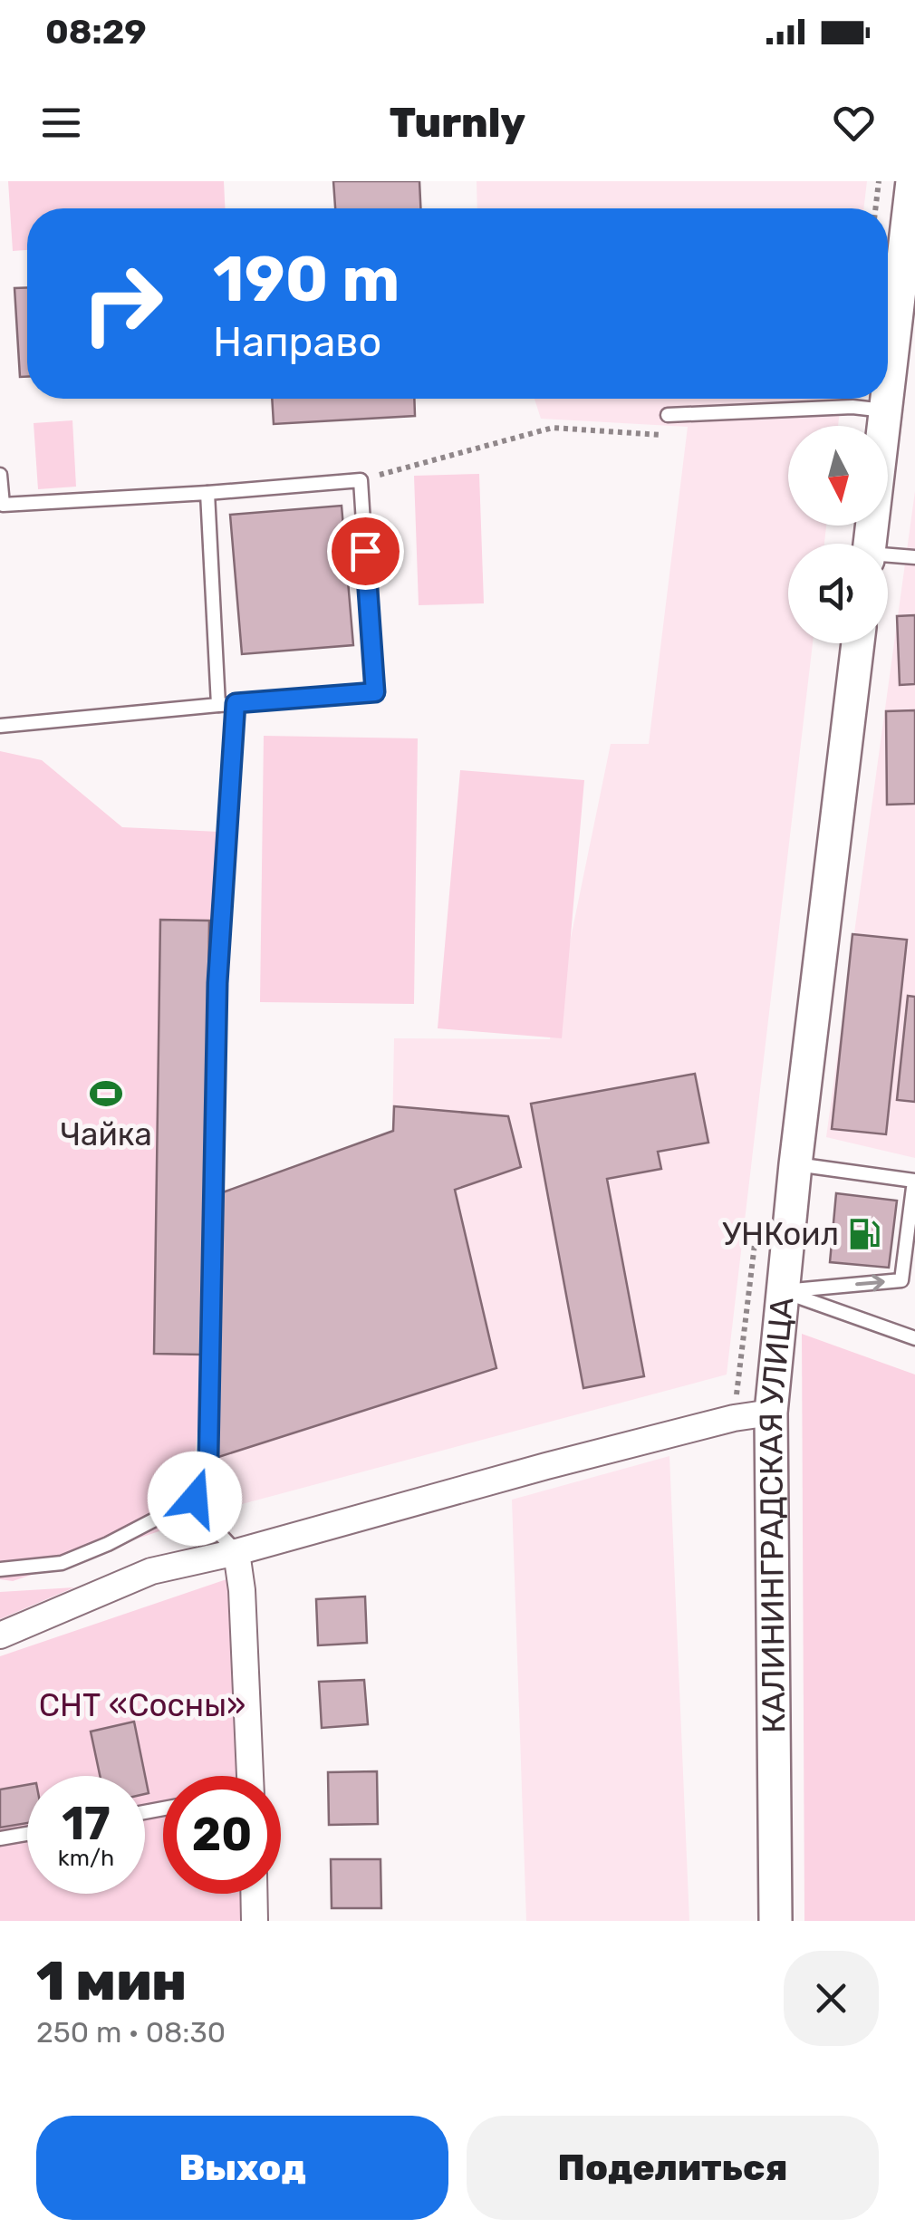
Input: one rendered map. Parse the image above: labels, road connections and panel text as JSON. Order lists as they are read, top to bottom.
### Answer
{
  "streets": {
    "street": ["КАЛИНИНГРАДСКАЯ УЛИЦА"]
  },
  "parks": ["СНТ «Сосны»"],
  "places": {
    "sports": ["Чайка"],
    "fuel station": ["УНКоил"]
  },
  "north": "bottom",
  "page": {
    "status": "08:29",
    "header": "Turnly",
    "turn": ["190 m", "Направо"],
    "speed": "17 km/h",
    "limit": "20",
    "heading": ["1 мин", "250 m · 08:30"],
    "buttons": ["Выход", "Поделиться"]
  }
}
